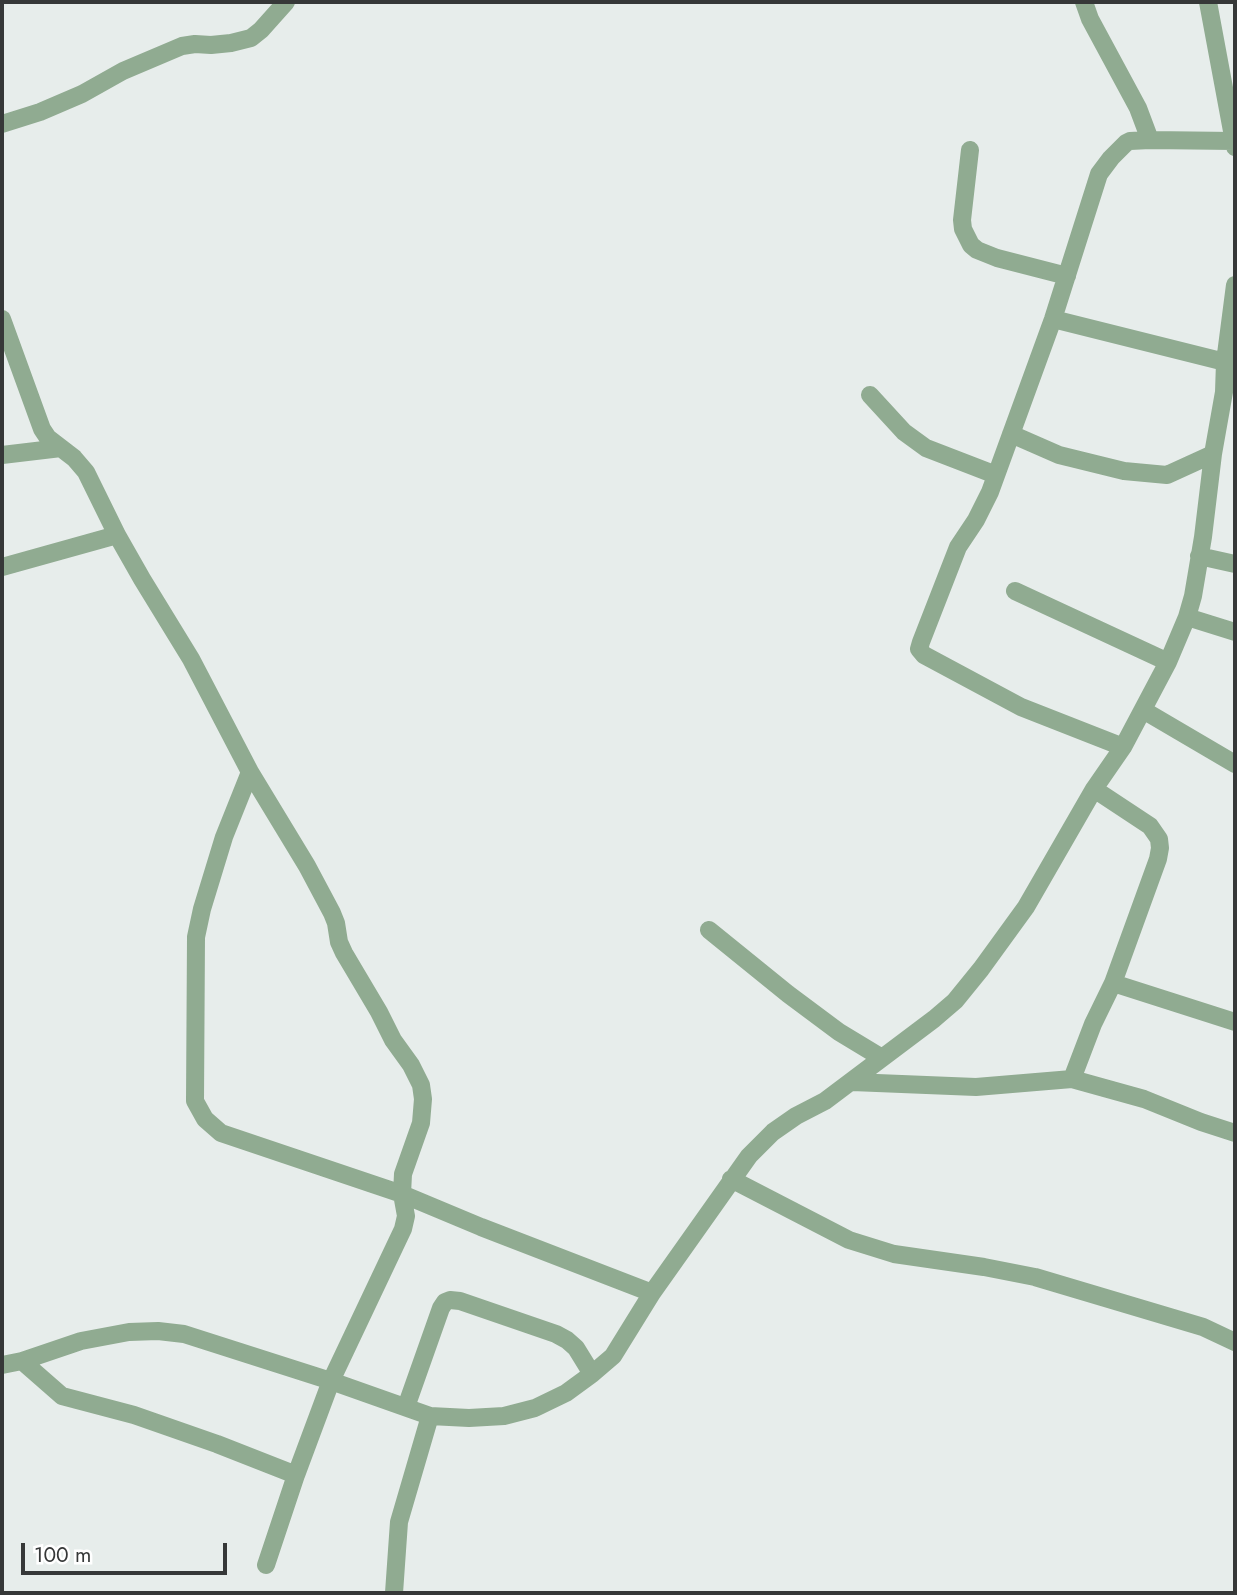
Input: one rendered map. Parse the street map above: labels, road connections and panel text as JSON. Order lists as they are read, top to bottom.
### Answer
{
  "scale_bar": "100 m"
}
